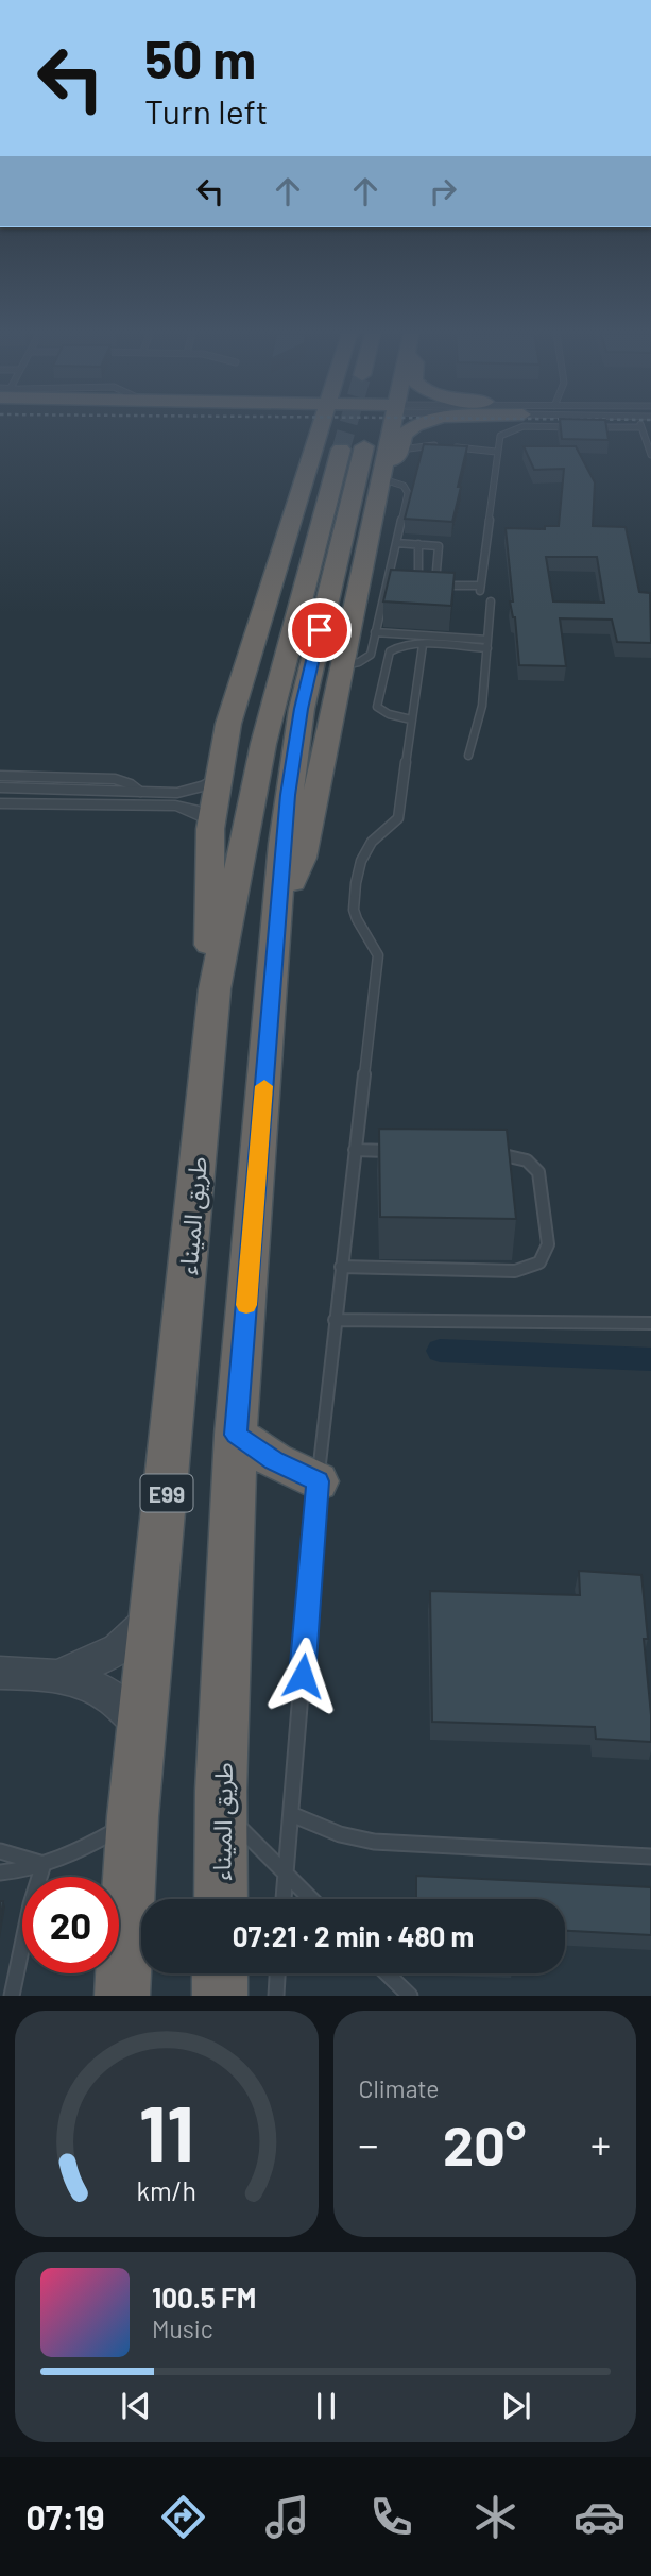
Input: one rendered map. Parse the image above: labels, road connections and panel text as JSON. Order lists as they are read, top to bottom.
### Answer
{
  "streets": {
    "highway": ["طريق الميناء", "E99"]
  },
  "page": {
    "turn": ["50 m", "Turn left"],
    "limit": "20",
    "trip": "07:21 · 2 min · 480 m",
    "tile": "Climate",
    "heat": ["−", "20°", "+"],
    "song": ["100.5 FM", "Music"],
    "tabs": "07:19",
    "gauge": ["11", "km/h"]
  }
}
